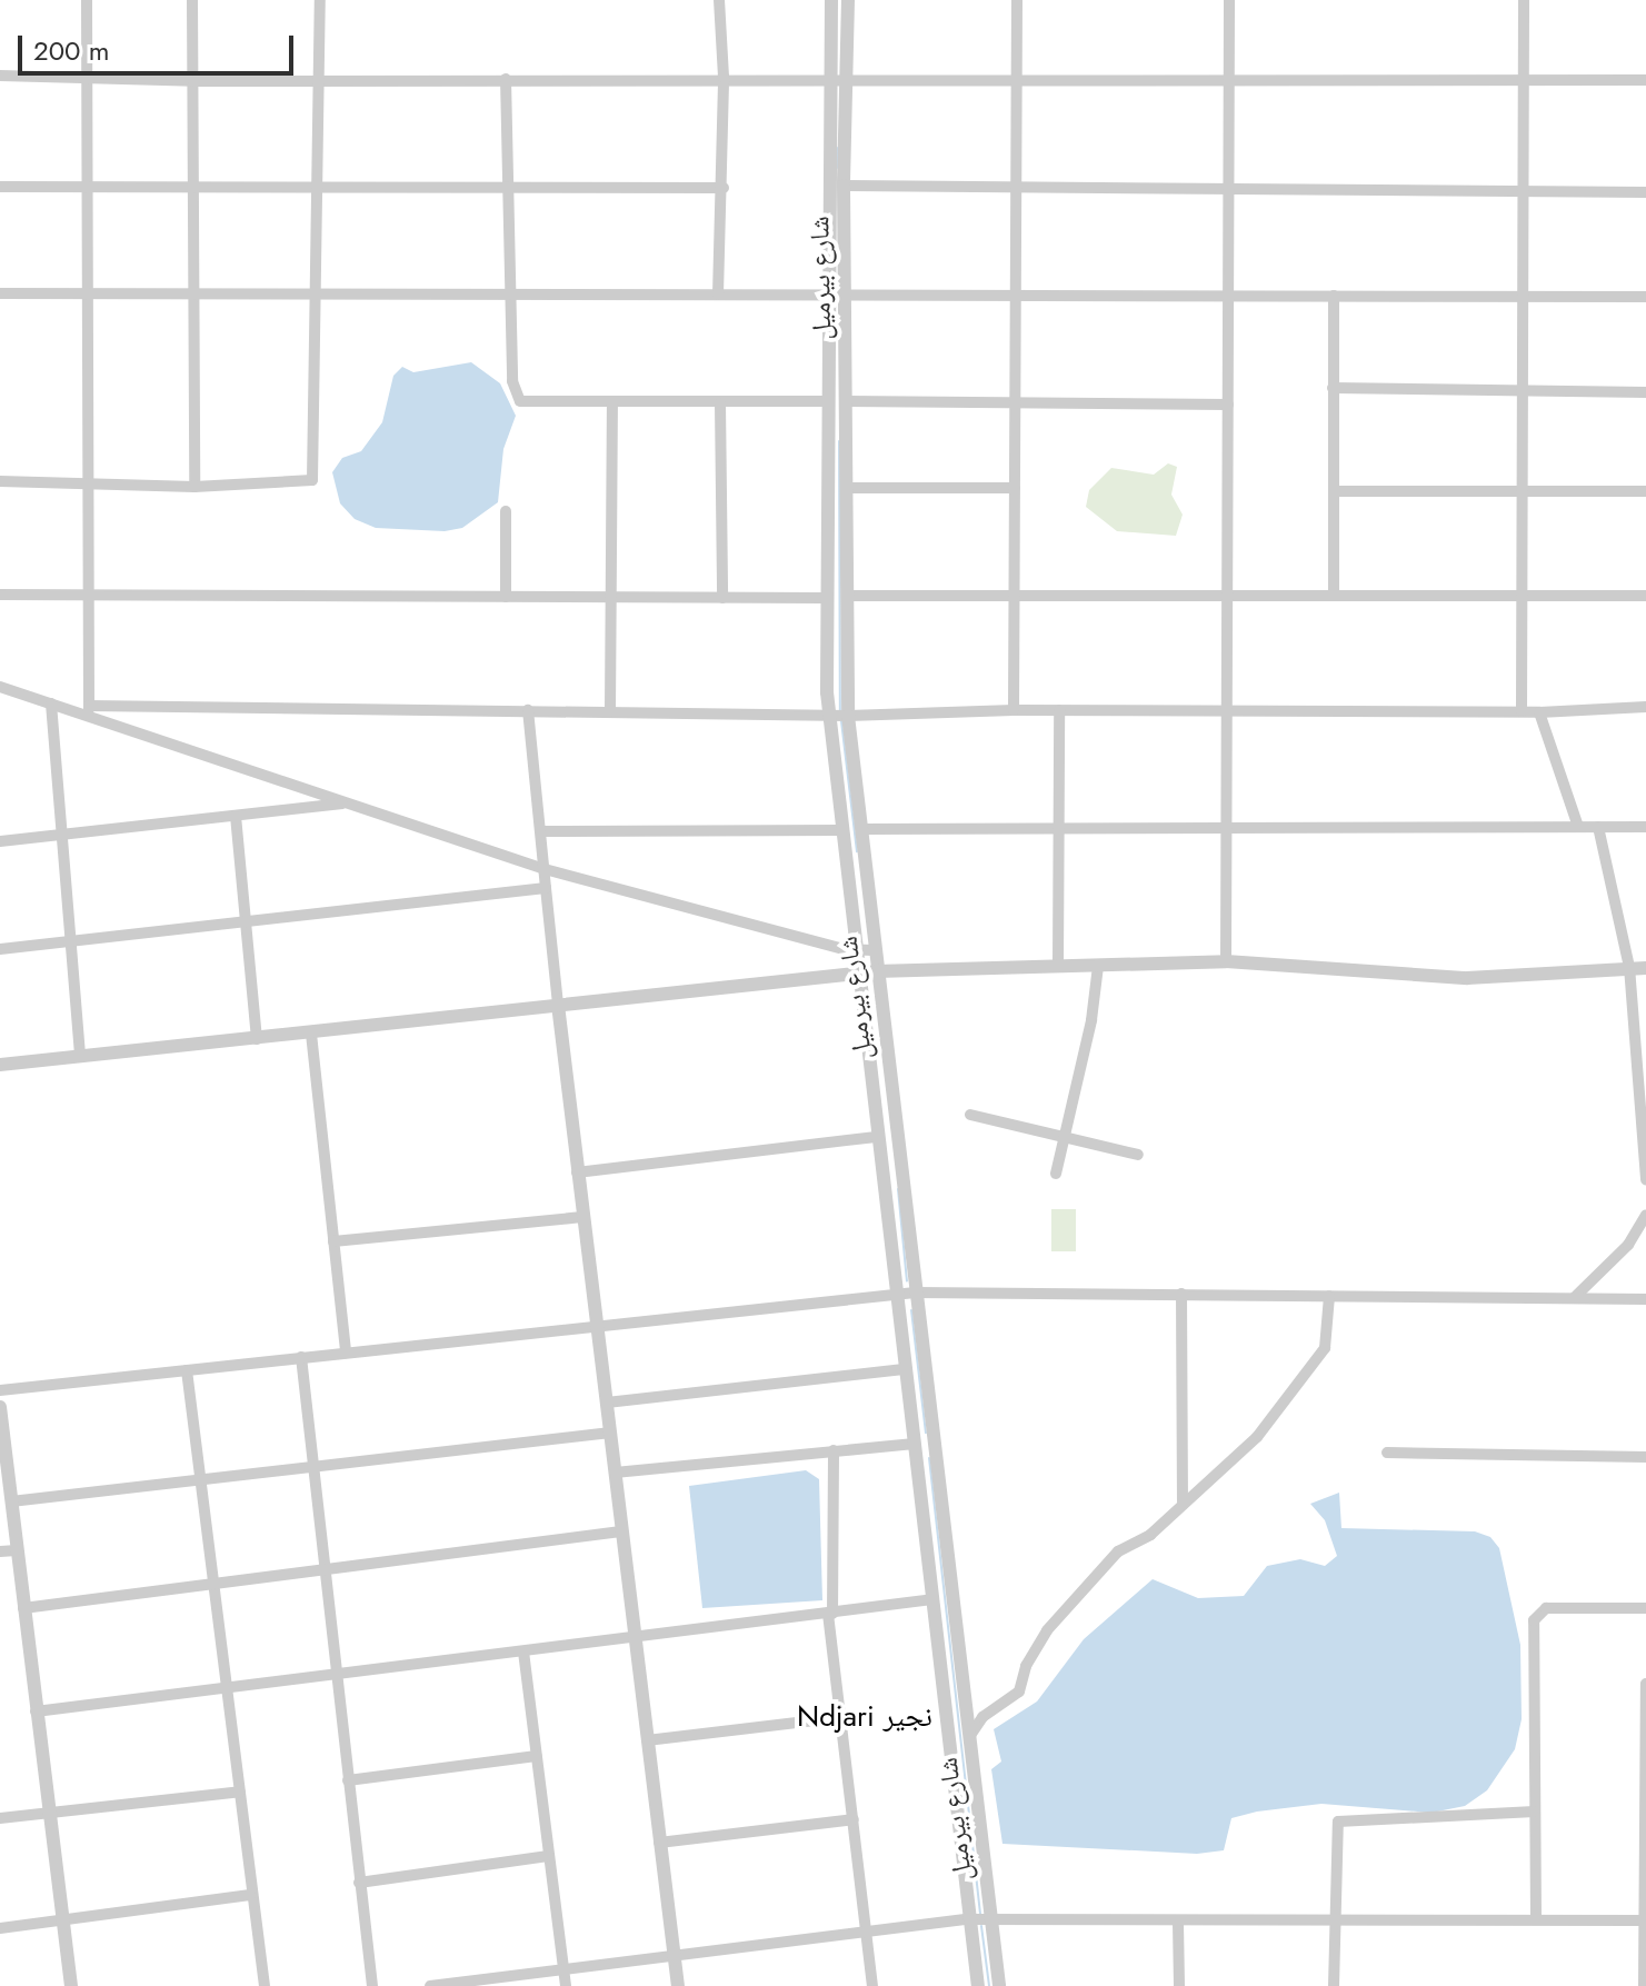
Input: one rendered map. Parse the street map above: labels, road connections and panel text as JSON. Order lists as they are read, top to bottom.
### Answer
{
  "streets": {
    "street": ["شارع بيرميل"]
  },
  "districts": ["Ndjari نجير"],
  "scale_bar": "200 m"
}
